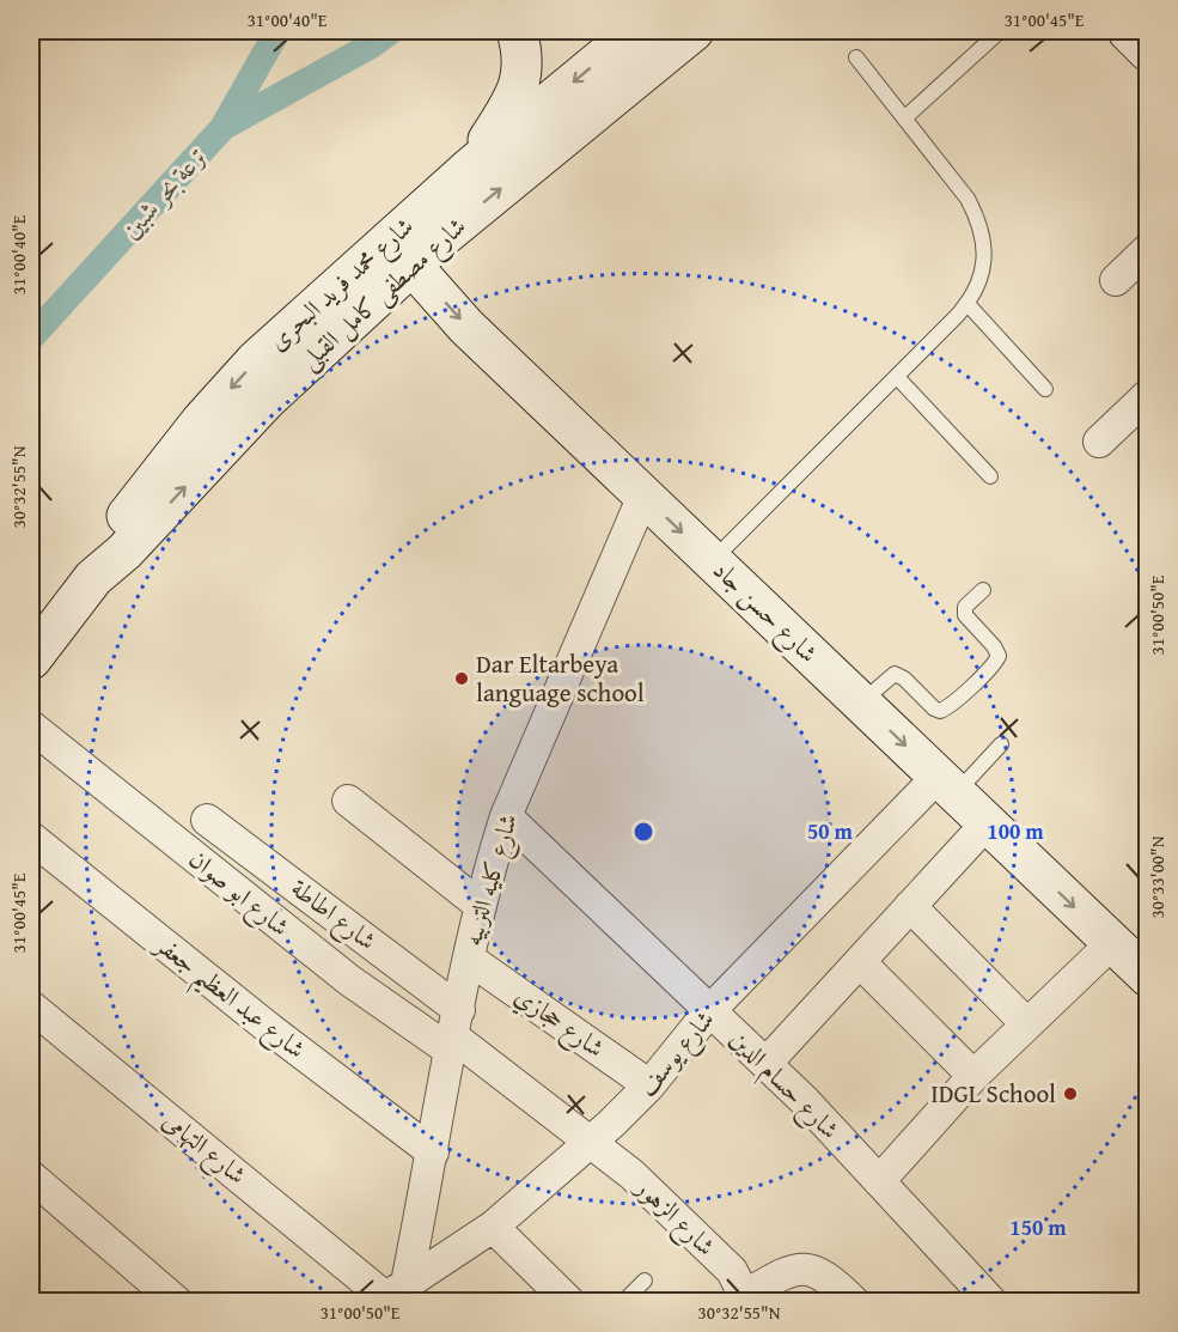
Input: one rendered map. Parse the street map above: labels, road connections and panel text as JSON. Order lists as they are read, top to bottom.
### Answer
{
  "streets": {
    "main road": ["شارع محمد فريد البحرى", "شارع مصطفى كامل القبلى", "شارع حسن جاد"],
    "street": [
      "شارع كليه التربيه",
      "شارع ابو صوان",
      "شارع اطاطة",
      "شارع عبد العظيم جعفر",
      "شارع حجازي",
      "شارع يوسف",
      "شارع حسام الدين",
      "شارع التهامى",
      "شارع الزهور"
    ]
  },
  "crossings": [
    ["شارع محمد فريد البحرى", "شارع مصطفى كامل القبلى"],
    ["شارع محمد فريد البحرى", "شارع حسن جاد"],
    ["شارع مصطفى كامل القبلى", "شارع حسن جاد"],
    ["شارع حسن جاد", "شارع كليه التربيه"],
    ["شارع حسن جاد", "شارع يوسف"],
    ["شارع كليه التربيه", "شارع ابو صوان"],
    ["شارع كليه التربيه", "شارع اطاطة"],
    ["شارع كليه التربيه", "شارع عبد العظيم جعفر"],
    ["شارع كليه التربيه", "شارع حجازي"],
    ["شارع كليه التربيه", "شارع يوسف"],
    ["شارع كليه التربيه", "شارع حسام الدين"],
    ["شارع كليه التربيه", "شارع التهامى"],
    ["شارع كليه التربيه", "شارع الزهور"],
    ["شارع ابو صوان", "شارع اطاطة"],
    ["شارع ابو صوان", "شارع الزهور"],
    ["شارع اطاطة", "شارع الزهور"],
    ["شارع حجازي", "شارع يوسف"],
    ["شارع يوسف", "شارع حسام الدين"],
    ["شارع يوسف", "شارع التهامى"],
    ["شارع يوسف", "شارع الزهور"]
  ],
  "one_way": ["شارع مصطفى كامل القبلى", "شارع حسن جاد"],
  "water": ["ترعة بحر شبين"],
  "places": ["Dar Eltarbeya language school", "IDGL School"],
  "coordinates": [
    "31°00'40\"E",
    "31°00'45\"E",
    "30°32'55\"N",
    "31°00'50\"E",
    "30°33'00\"N"
  ],
  "rings": ["50 m", "100 m", "150 m"]
}
